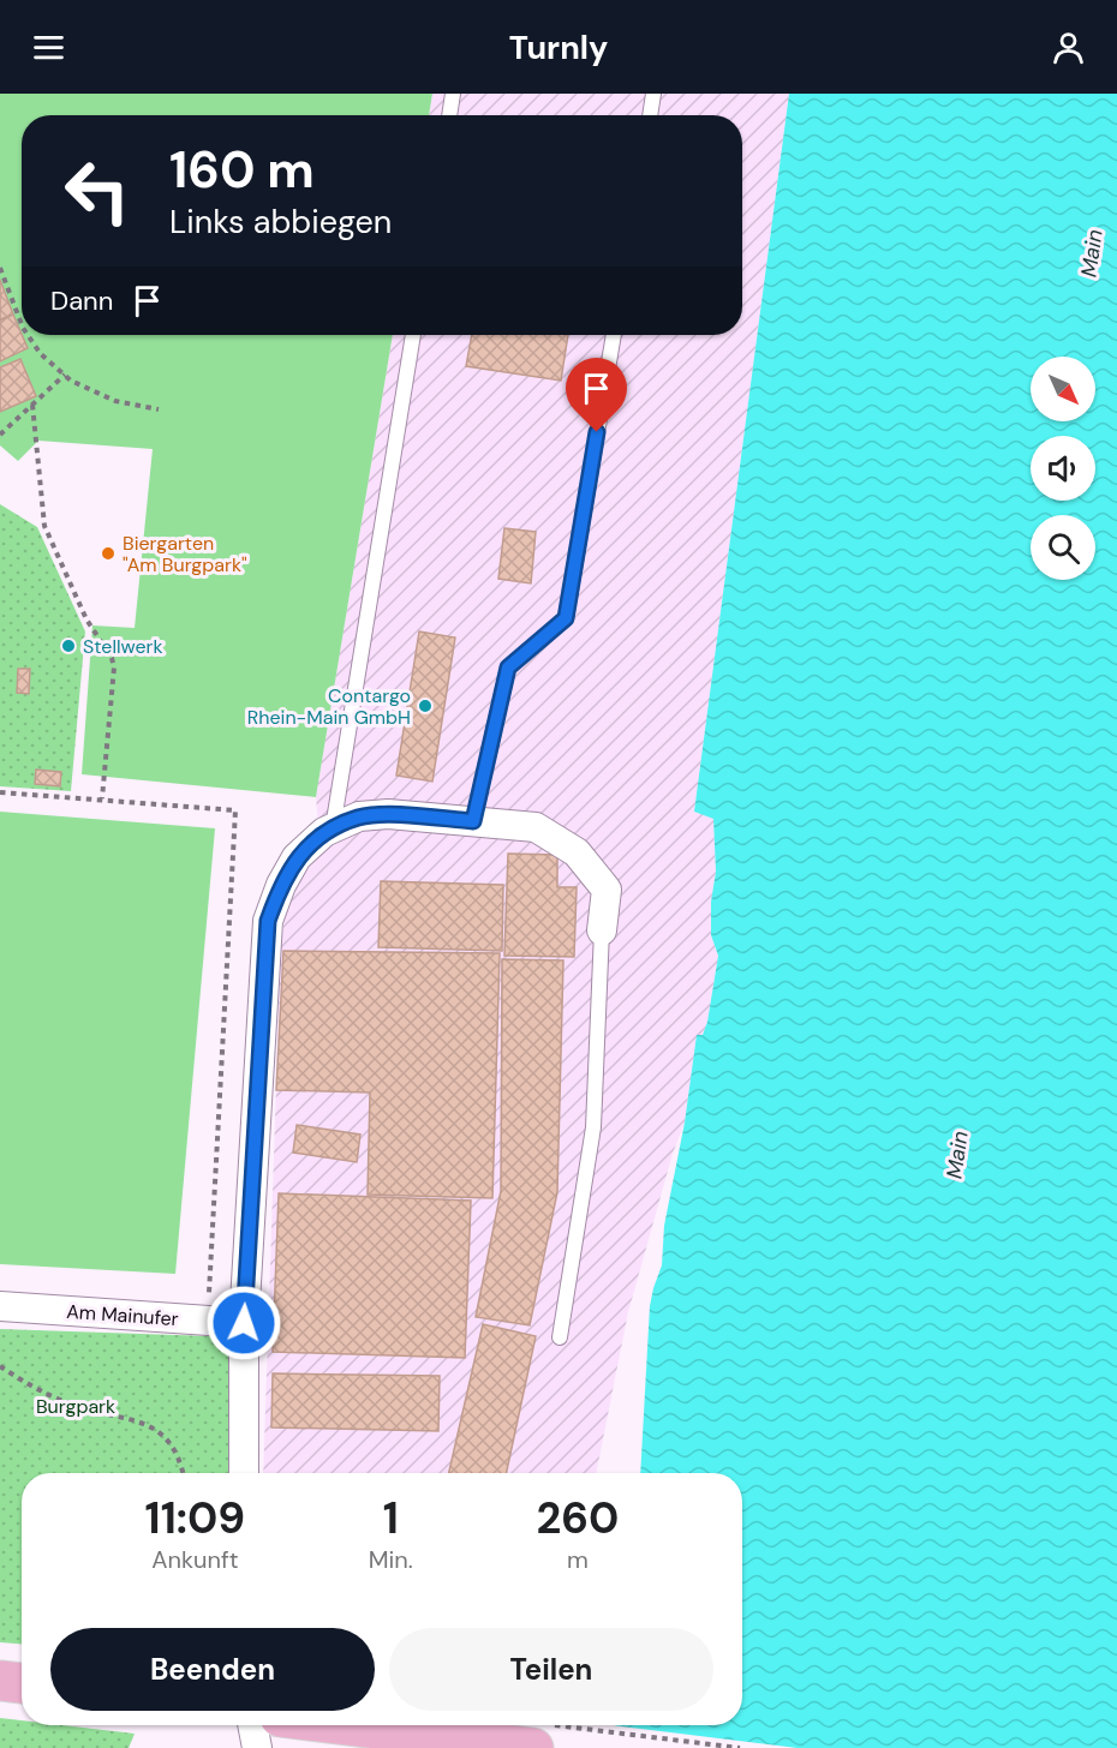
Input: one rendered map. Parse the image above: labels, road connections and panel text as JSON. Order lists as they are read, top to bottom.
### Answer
{
  "streets": {
    "street": ["Am Mainufer"]
  },
  "water": ["Main"],
  "parks": ["Burgpark"],
  "places": ["Biergarten \"Am Burgpark\"", "Stellwerk", "Contargo Rhein-Main GmbH"],
  "north": "bottom right",
  "page": {
    "header": "Turnly",
    "turn": ["160 m", "Links abbiegen"],
    "then": "Dann",
    "eta": [
      "11:09",
      "Ankunft",
      "1",
      "Min.",
      "260",
      "m"
    ],
    "buttons": ["Beenden", "Teilen"]
  }
}
